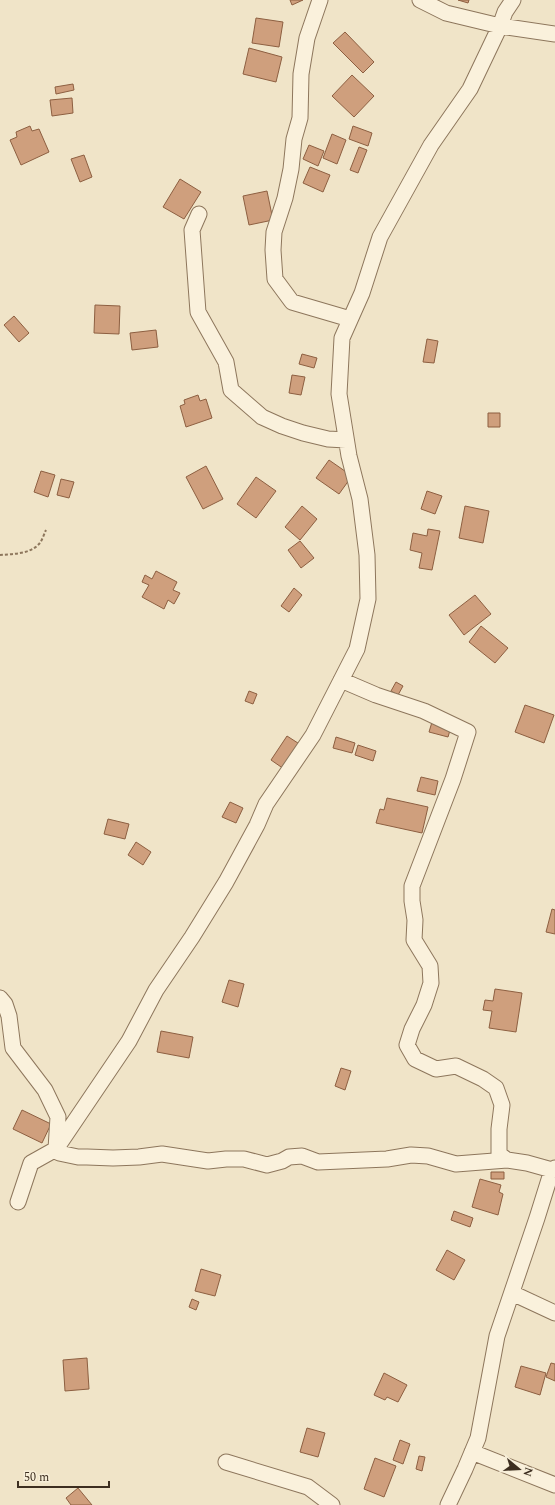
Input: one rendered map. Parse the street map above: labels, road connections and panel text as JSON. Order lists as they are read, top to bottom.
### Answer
{
  "scale_bar": "50 m",
  "north": "right"
}
